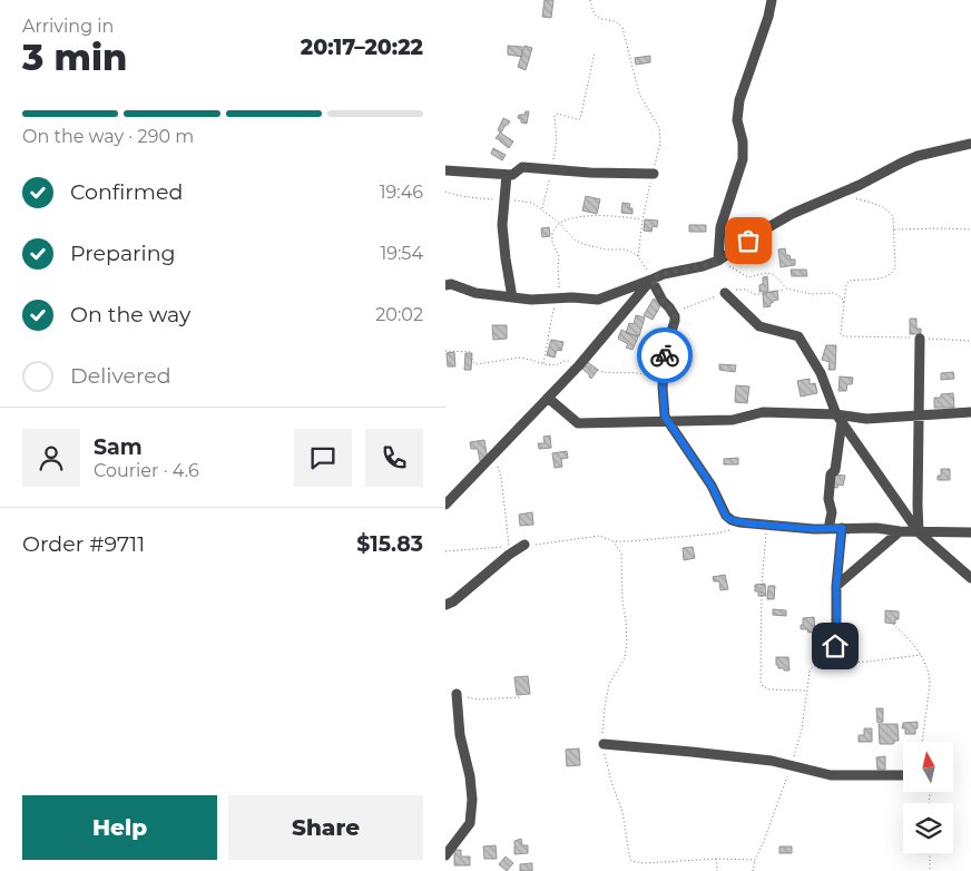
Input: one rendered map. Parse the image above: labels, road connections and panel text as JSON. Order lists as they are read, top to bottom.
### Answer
{
  "north": "top",
  "page": {
    "heading": ["3 min", "Arriving in", "20:17–20:22"],
    "panel": [
      "Sam",
      "Courier · 4.6",
      "Order #9711",
      "$15.83"
    ],
    "bar": "On the way · 290 m",
    "list": [
      ["Confirmed", "19:46"],
      ["Preparing", "19:54"],
      ["On the way", "20:02"],
      "Delivered"
    ],
    "buttons": ["Help", "Share"]
  }
}
